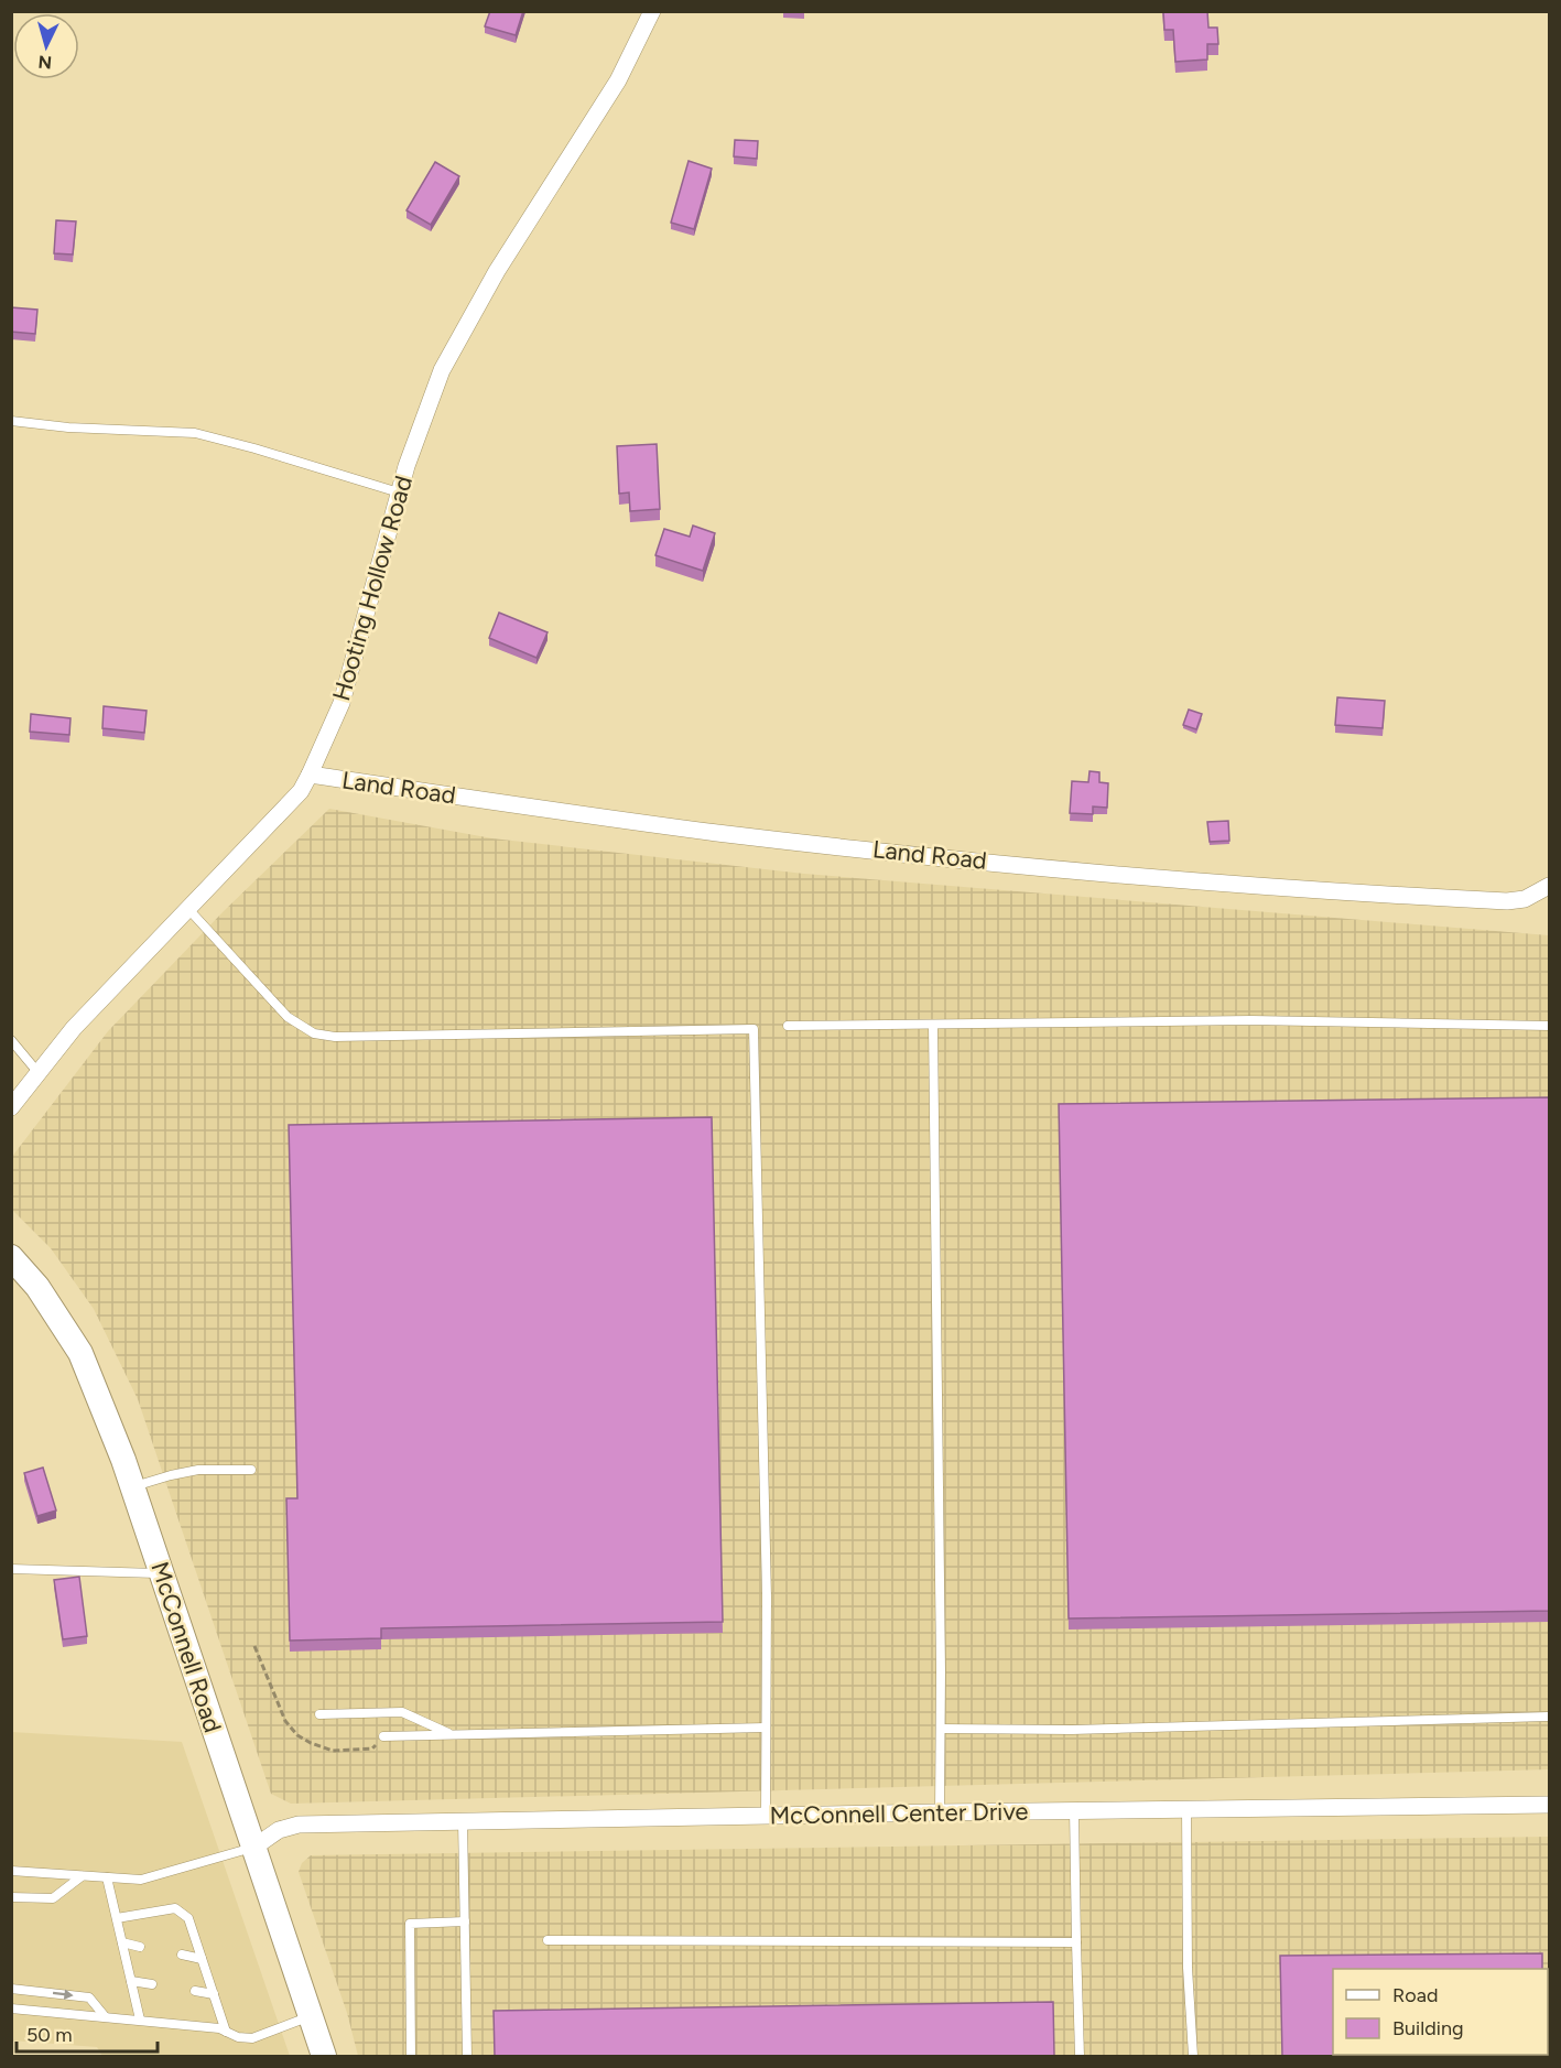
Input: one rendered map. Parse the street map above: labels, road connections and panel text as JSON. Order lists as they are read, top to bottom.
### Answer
{
  "streets": {
    "street": [
      "Hooting Hollow Road",
      "Land Road",
      "McConnell Road",
      "McConnell Center Drive"
    ]
  },
  "crossings": [
    ["Hooting Hollow Road", "Land Road"],
    ["McConnell Road", "McConnell Center Drive"]
  ],
  "legend": ["Road", "Building"],
  "scale_bar": "50 m",
  "north": "bottom"
}
